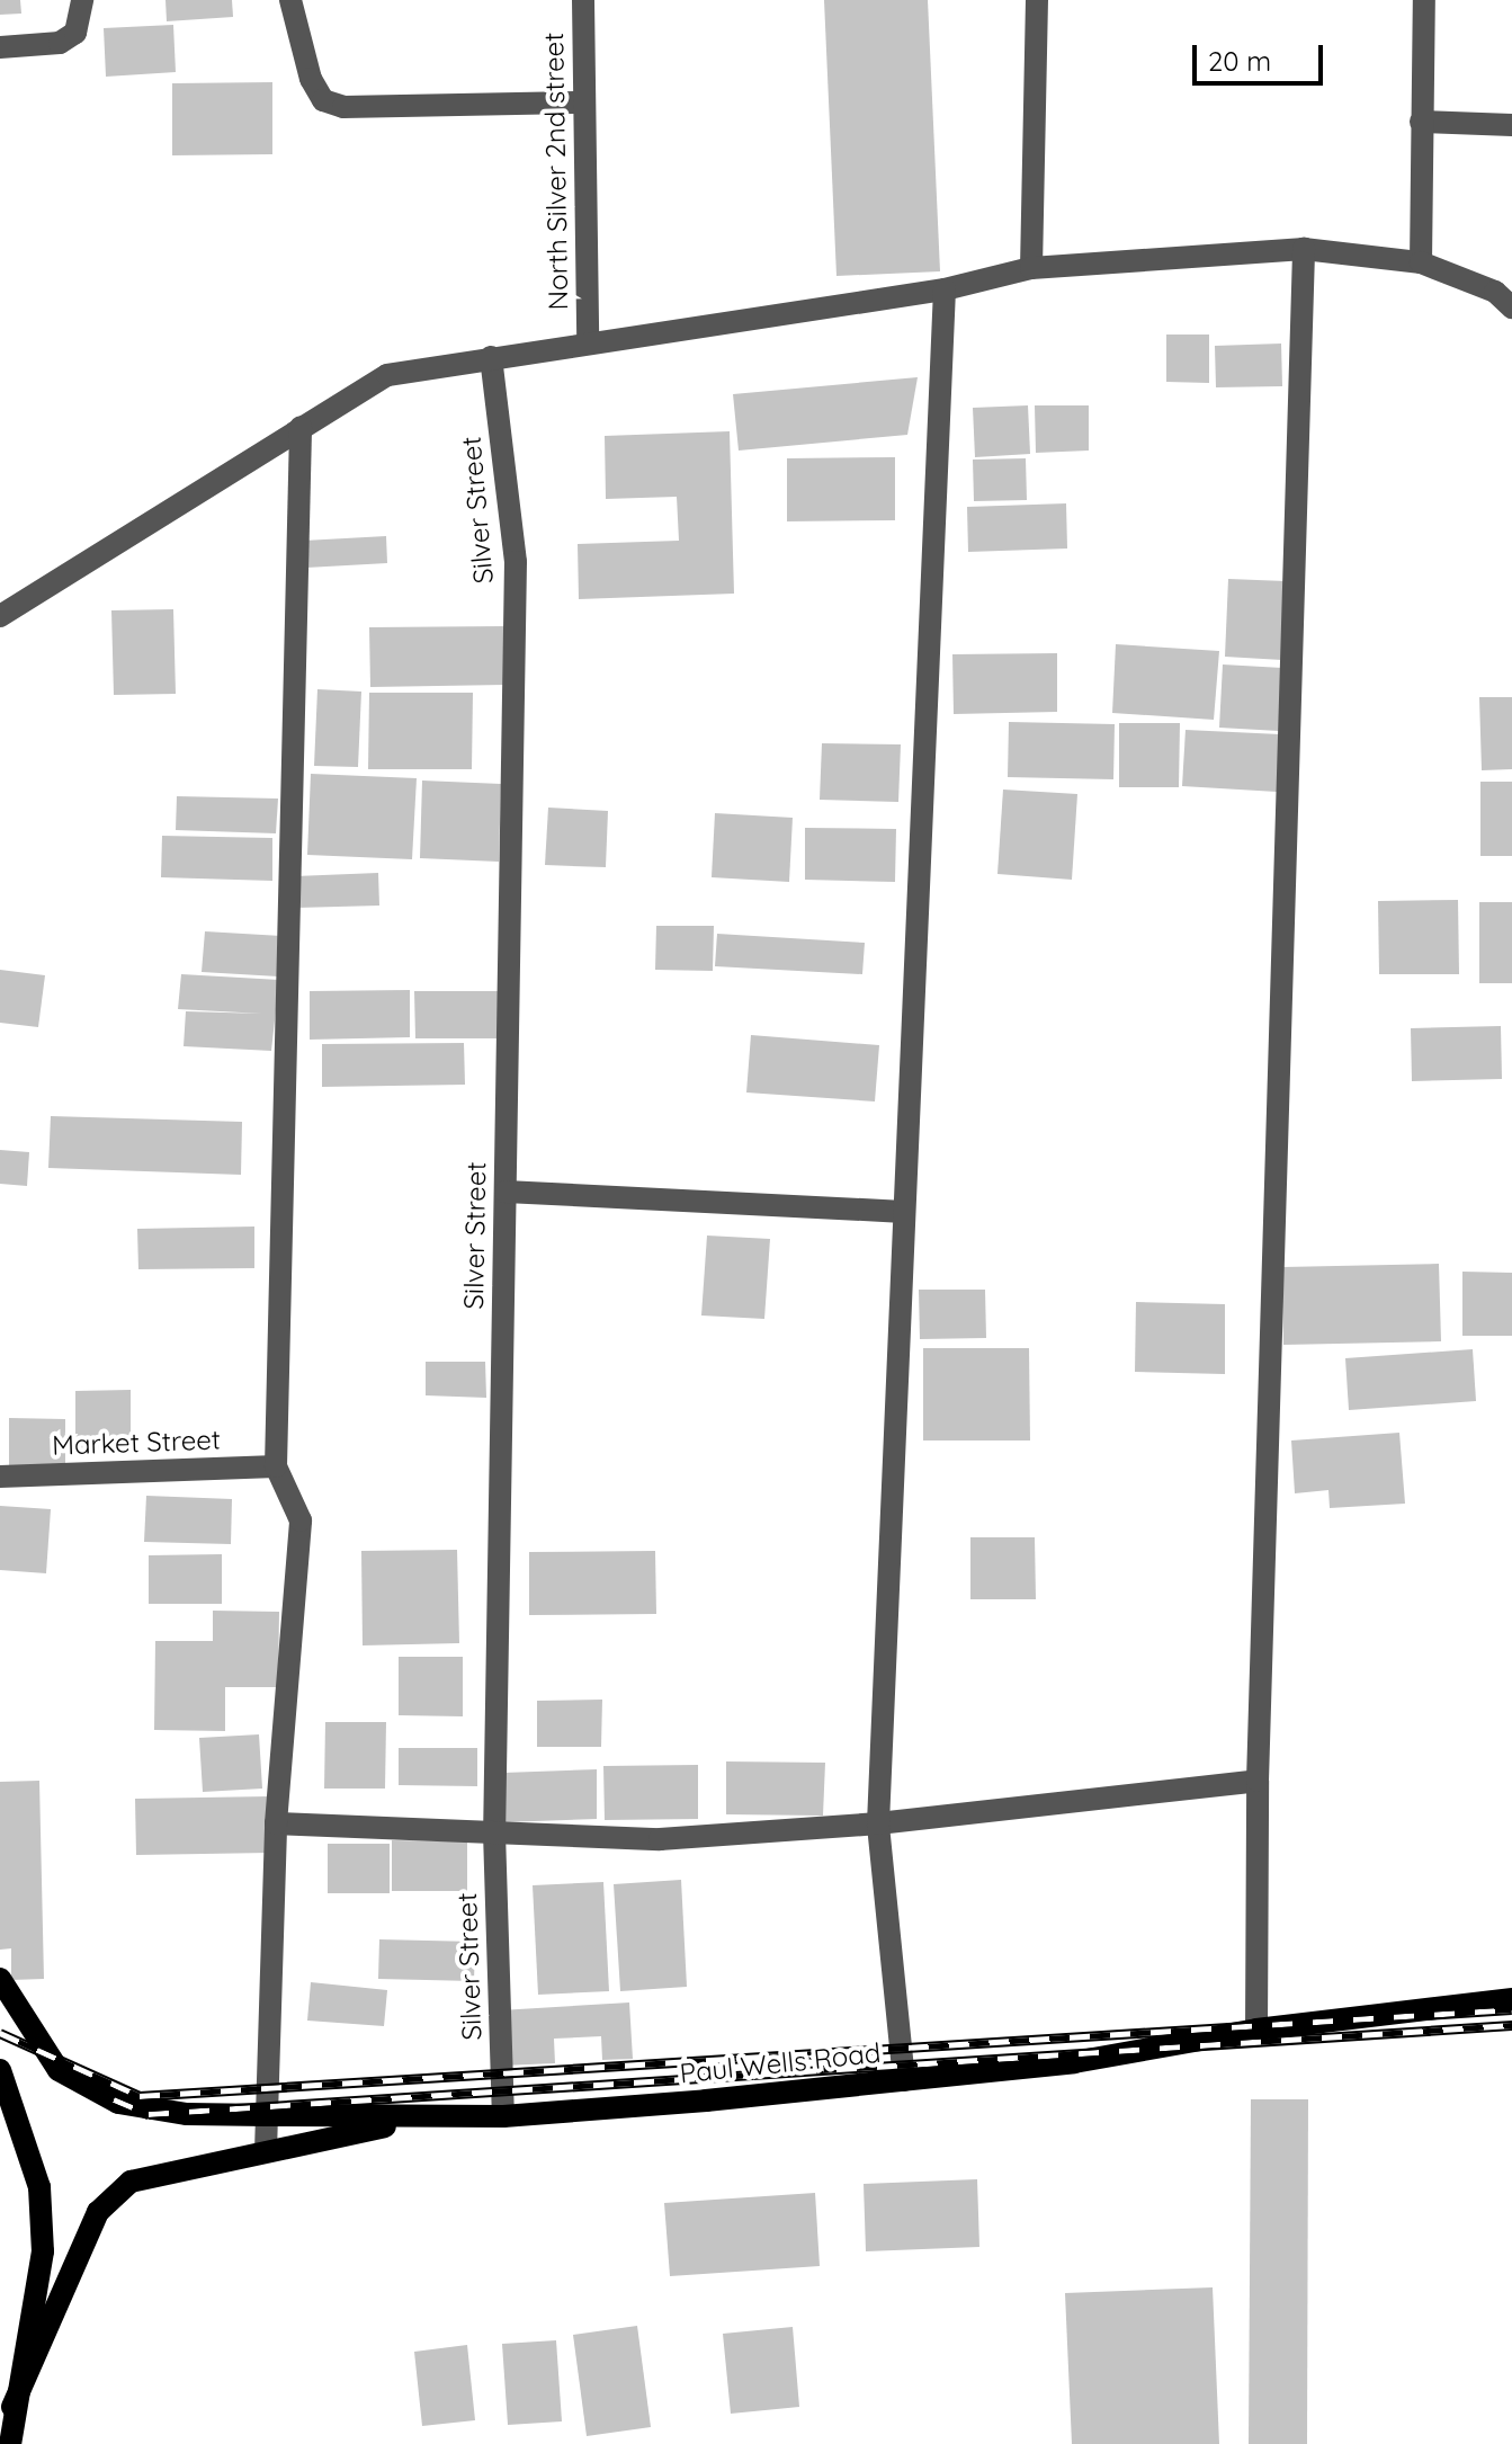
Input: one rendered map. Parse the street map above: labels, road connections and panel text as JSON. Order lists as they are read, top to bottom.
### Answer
{
  "streets": {
    "main road": ["Paul Wells Road"],
    "street": ["North Silver 2nd street", "Silver Street", "Market Street"]
  },
  "crossings": [
    ["Silver Street", "Paul Wells Road"]
  ],
  "scale_bar": "20 m"
}
